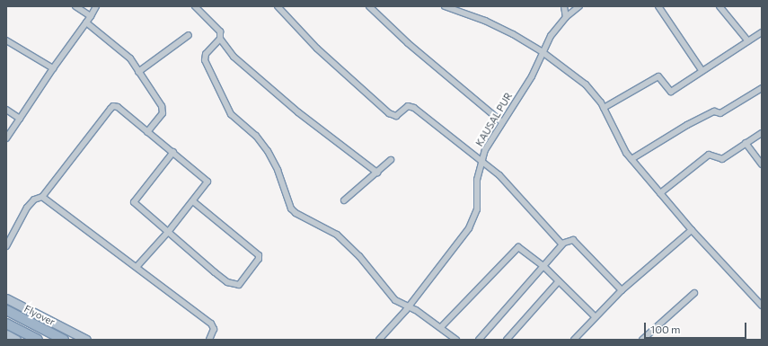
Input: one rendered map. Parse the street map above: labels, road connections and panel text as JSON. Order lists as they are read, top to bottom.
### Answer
{
  "streets": {
    "highway": ["Flyover"],
    "street": ["KAUSAL PUR"]
  },
  "scale_bar": "100 m"
}
